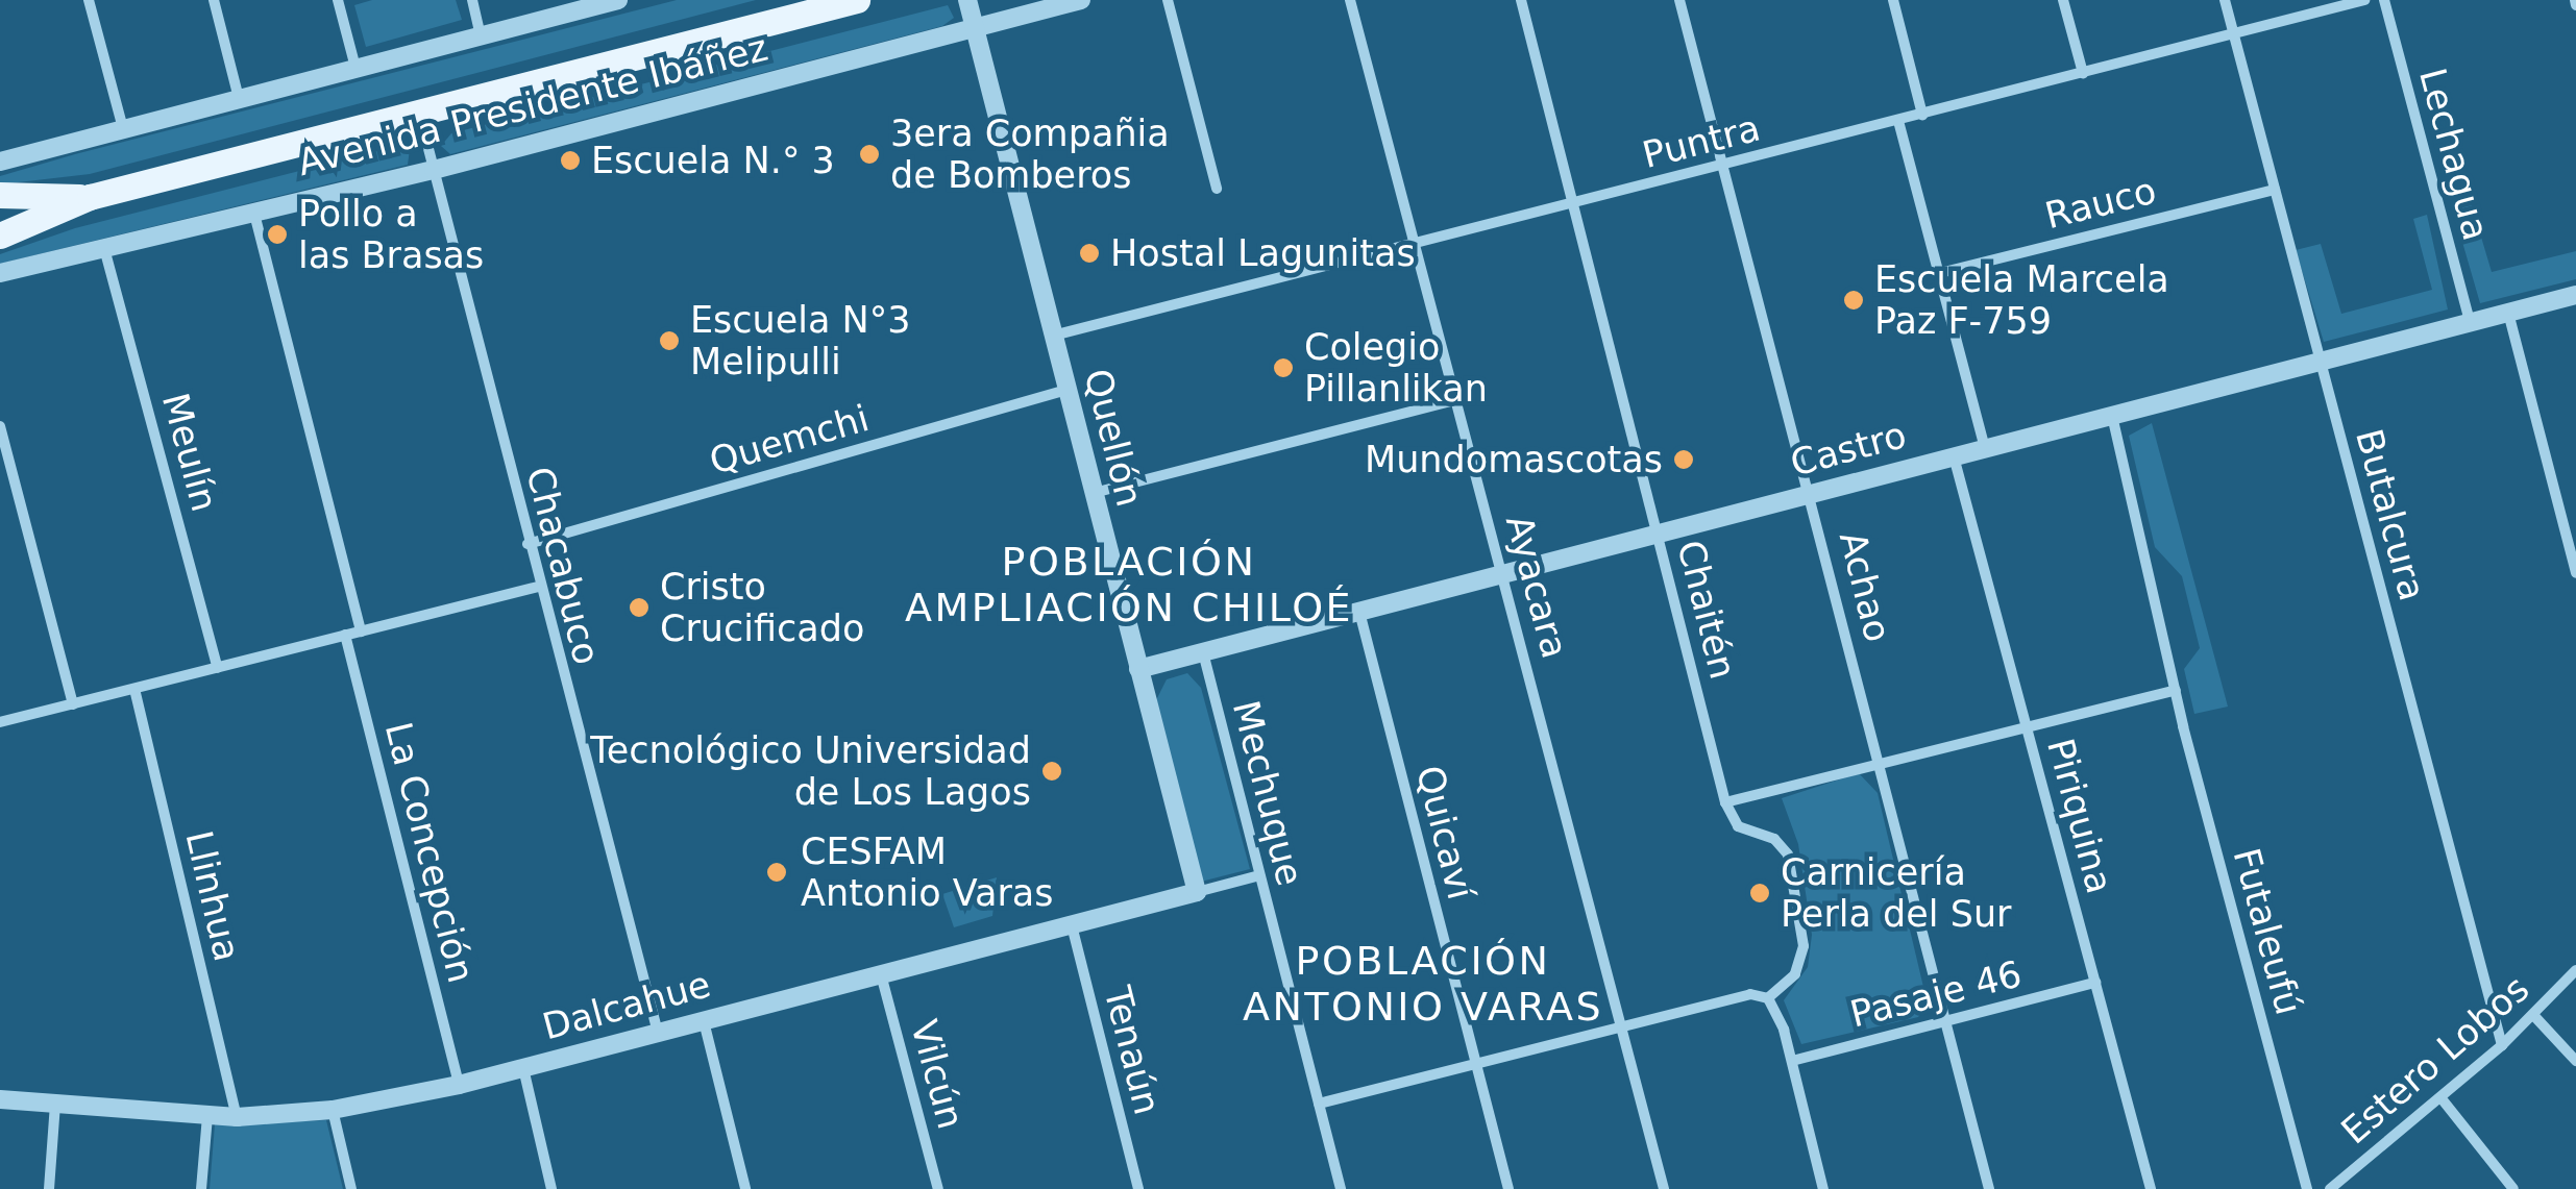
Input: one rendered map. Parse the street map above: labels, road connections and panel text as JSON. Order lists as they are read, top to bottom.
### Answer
{
  "streets": {
    "main road": ["Avenida Presidente Ibáñez"],
    "street": [
      "Puntra",
      "Lechagua",
      "Rauco",
      "Quellón",
      "Quemchi",
      "Castro",
      "Meulín",
      "Butalcura",
      "Chacabuco",
      "Ayacara",
      "Achao",
      "Chaitén",
      "Mechuque",
      "Piriquina",
      "Quicaví",
      "La Concepción",
      "Llinhua",
      "Futaleufú",
      "Pasaje 46",
      "Dalcahue",
      "Tenaún",
      "Estero Lobos",
      "Vilcún"
    ]
  },
  "crossings": [
    ["Avenida Presidente Ibáñez", "Quellón"],
    ["Avenida Presidente Ibáñez", "Meulín"],
    ["Avenida Presidente Ibáñez", "Chacabuco"],
    ["Puntra", "Quellón"],
    ["Puntra", "Butalcura"],
    ["Puntra", "Ayacara"],
    ["Puntra", "Achao"],
    ["Puntra", "Chaitén"],
    ["Lechagua", "Castro"],
    ["Rauco", "Butalcura"],
    ["Quellón", "Quemchi"],
    ["Quellón", "Castro"],
    ["Quellón", "Dalcahue"],
    ["Quemchi", "Chacabuco"],
    ["Castro", "Butalcura"],
    ["Castro", "Ayacara"],
    ["Castro", "Achao"],
    ["Castro", "Chaitén"],
    ["Castro", "Mechuque"],
    ["Castro", "Piriquina"],
    ["Castro", "Quicaví"],
    ["Castro", "Futaleufú"],
    ["Butalcura", "Estero Lobos"],
    ["Chacabuco", "Dalcahue"],
    ["Achao", "Pasaje 46"],
    ["Mechuque", "Dalcahue"],
    ["Piriquina", "Pasaje 46"],
    ["La Concepción", "Dalcahue"],
    ["Llinhua", "Dalcahue"],
    ["Dalcahue", "Tenaún"],
    ["Dalcahue", "Vilcún"]
  ],
  "districts": ["POBLACIÓN AMPLIACIÓN CHILOÉ", "POBLACIÓN ANTONIO VARAS"],
  "places": [
    "3era Compañia de Bomberos",
    "Escuela N.° 3",
    "Pollo a las Brasas",
    "Hostal Lagunitas",
    "Escuela Marcela Paz F-759",
    "Escuela N°3 Melipulli",
    "Colegio Pillanlikan",
    "Mundomascotas",
    "Cristo Crucificado",
    "Tecnológico Universidad de Los Lagos",
    "CESFAM Antonio Varas",
    "Carnicería Perla del Sur"
  ]
}
